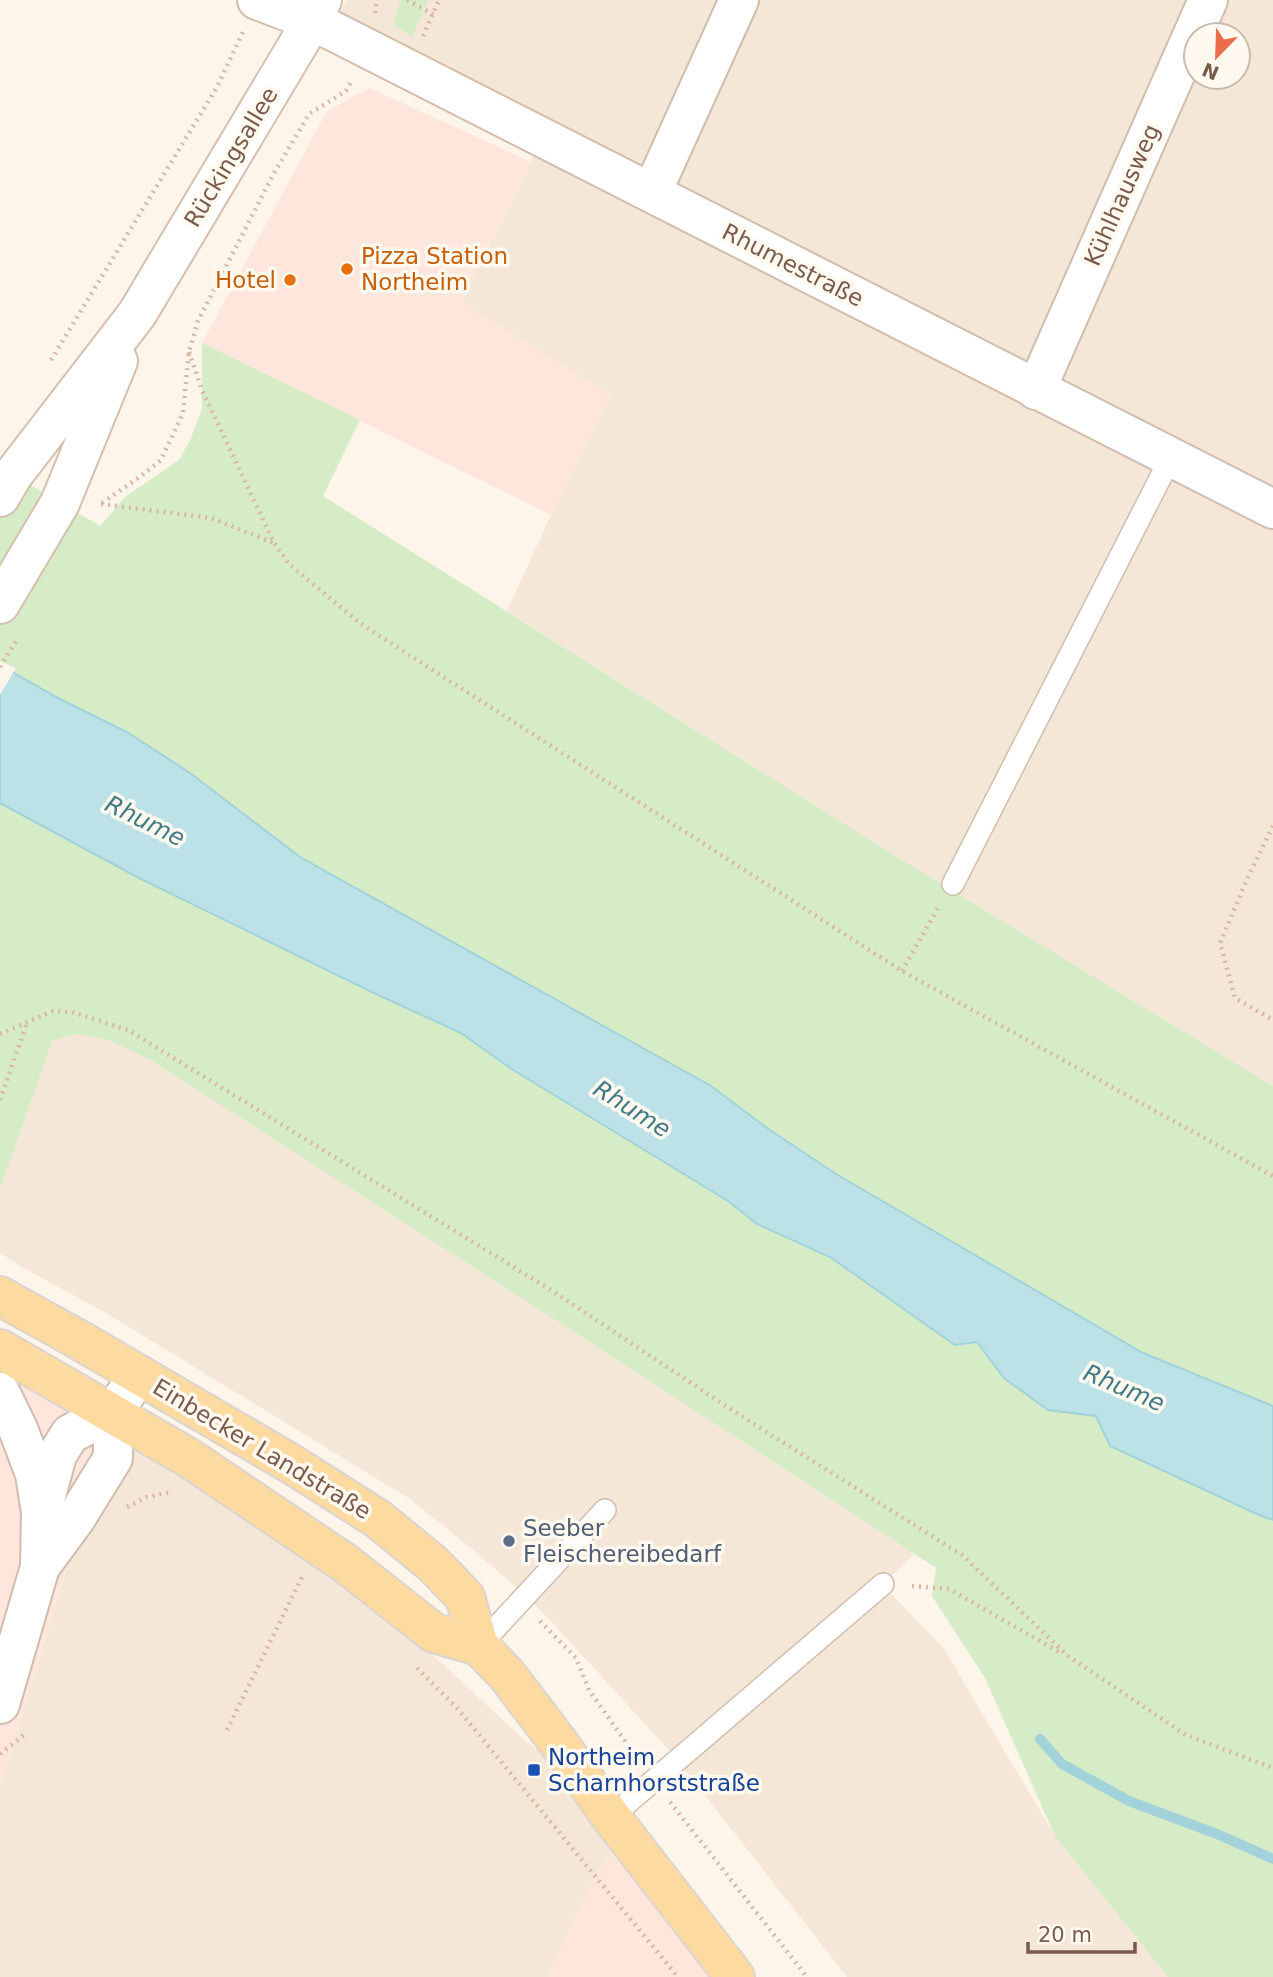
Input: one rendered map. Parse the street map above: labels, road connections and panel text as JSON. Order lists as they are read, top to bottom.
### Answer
{
  "streets": {
    "main road": ["Einbecker Landstraße"],
    "street": ["Rückingsallee", "Kühlhausweg", "Rhumestraße"]
  },
  "crossings": [
    ["Rückingsallee", "Rhumestraße"],
    ["Kühlhausweg", "Rhumestraße"]
  ],
  "water": ["Rhume"],
  "places": {
    "other": ["Pizza Station Northeim", "Hotel", "Seeber Fleischereibedarf"],
    "transit": ["Northeim Scharnhorststraße"]
  },
  "scale_bar": "20 m",
  "north": "bottom left"
}
